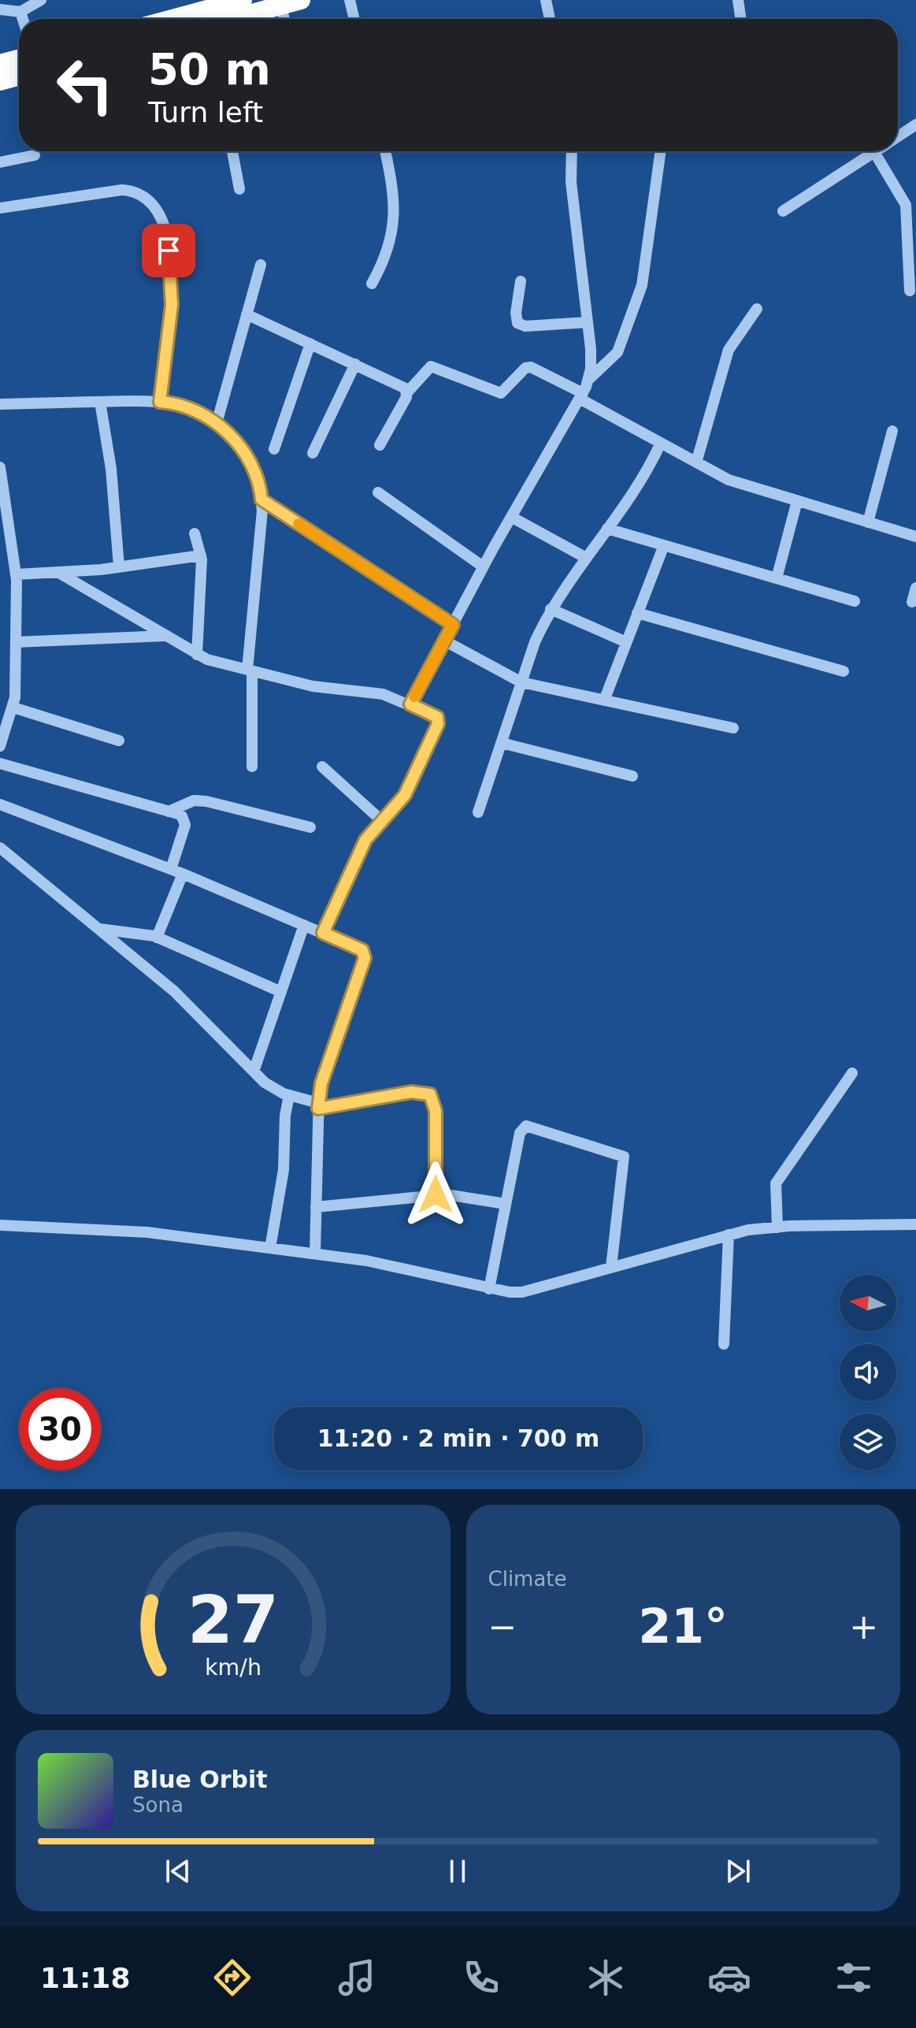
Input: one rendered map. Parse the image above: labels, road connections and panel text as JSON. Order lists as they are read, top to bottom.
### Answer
{
  "north": "left",
  "page": {
    "turn": ["50 m", "Turn left"],
    "limit": "30",
    "trip": "11:20 · 2 min · 700 m",
    "tile": "Climate",
    "heat": ["−", "21°", "+"],
    "song": ["Blue Orbit", "Sona"],
    "tabs": "11:18",
    "gauge": ["27", "km/h"]
  }
}
